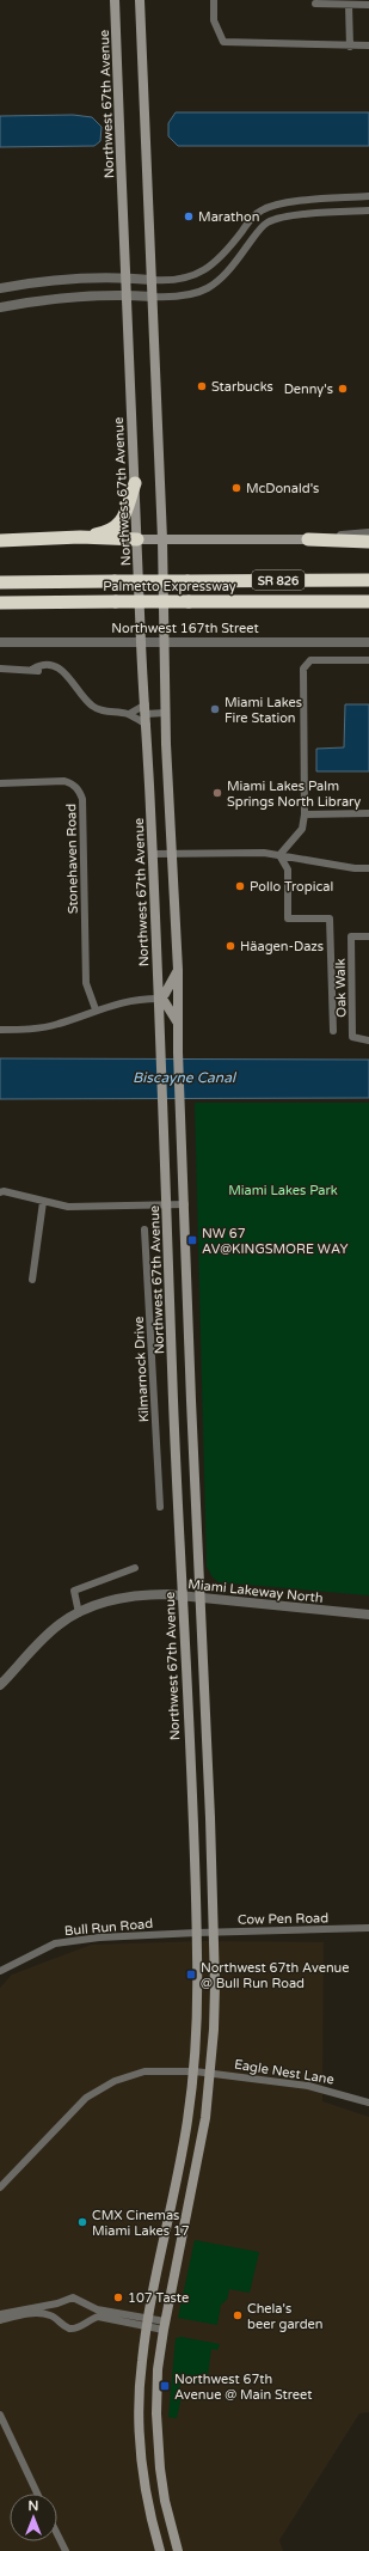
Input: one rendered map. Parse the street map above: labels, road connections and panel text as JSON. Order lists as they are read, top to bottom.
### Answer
{
  "streets": {
    "highway": ["SR 826", "Palmetto Expressway"],
    "main road": ["Northwest 67th Avenue"],
    "street": [
      "Northwest 167th Street",
      "Stonehaven Road",
      "Oak Walk",
      "Kilmarnock Drive",
      "Miami Lakeway North",
      "Cow Pen Road",
      "Bull Run Road",
      "Eagle Nest Lane"
    ]
  },
  "crossings": [
    ["Northwest 67th Avenue", "Northwest 167th Street"],
    ["Northwest 67th Avenue", "Miami Lakeway North"],
    ["Northwest 67th Avenue", "Cow Pen Road"],
    ["Northwest 67th Avenue", "Bull Run Road"],
    ["Northwest 67th Avenue", "Eagle Nest Lane"],
    ["Cow Pen Road", "Bull Run Road"]
  ],
  "water": ["Biscayne Canal"],
  "parks": ["Miami Lakes Park"],
  "places": {
    "other": [
      "Marathon",
      "Starbucks",
      "Denny's",
      "McDonald's",
      "Miami Lakes Fire Station",
      "Miami Lakes Palm Springs North Library",
      "Pollo Tropical",
      "Häagen-Dazs",
      "CMX Cinemas Miami Lakes 17",
      "107 Taste",
      "Chela's beer garden"
    ],
    "transit": ["NW 67 AV@KINGSMORE WAY", "Northwest 67th Avenue @ Bull Run Road", "Northwest 67th Avenue @ Main Street"]
  },
  "north": "top"
}
